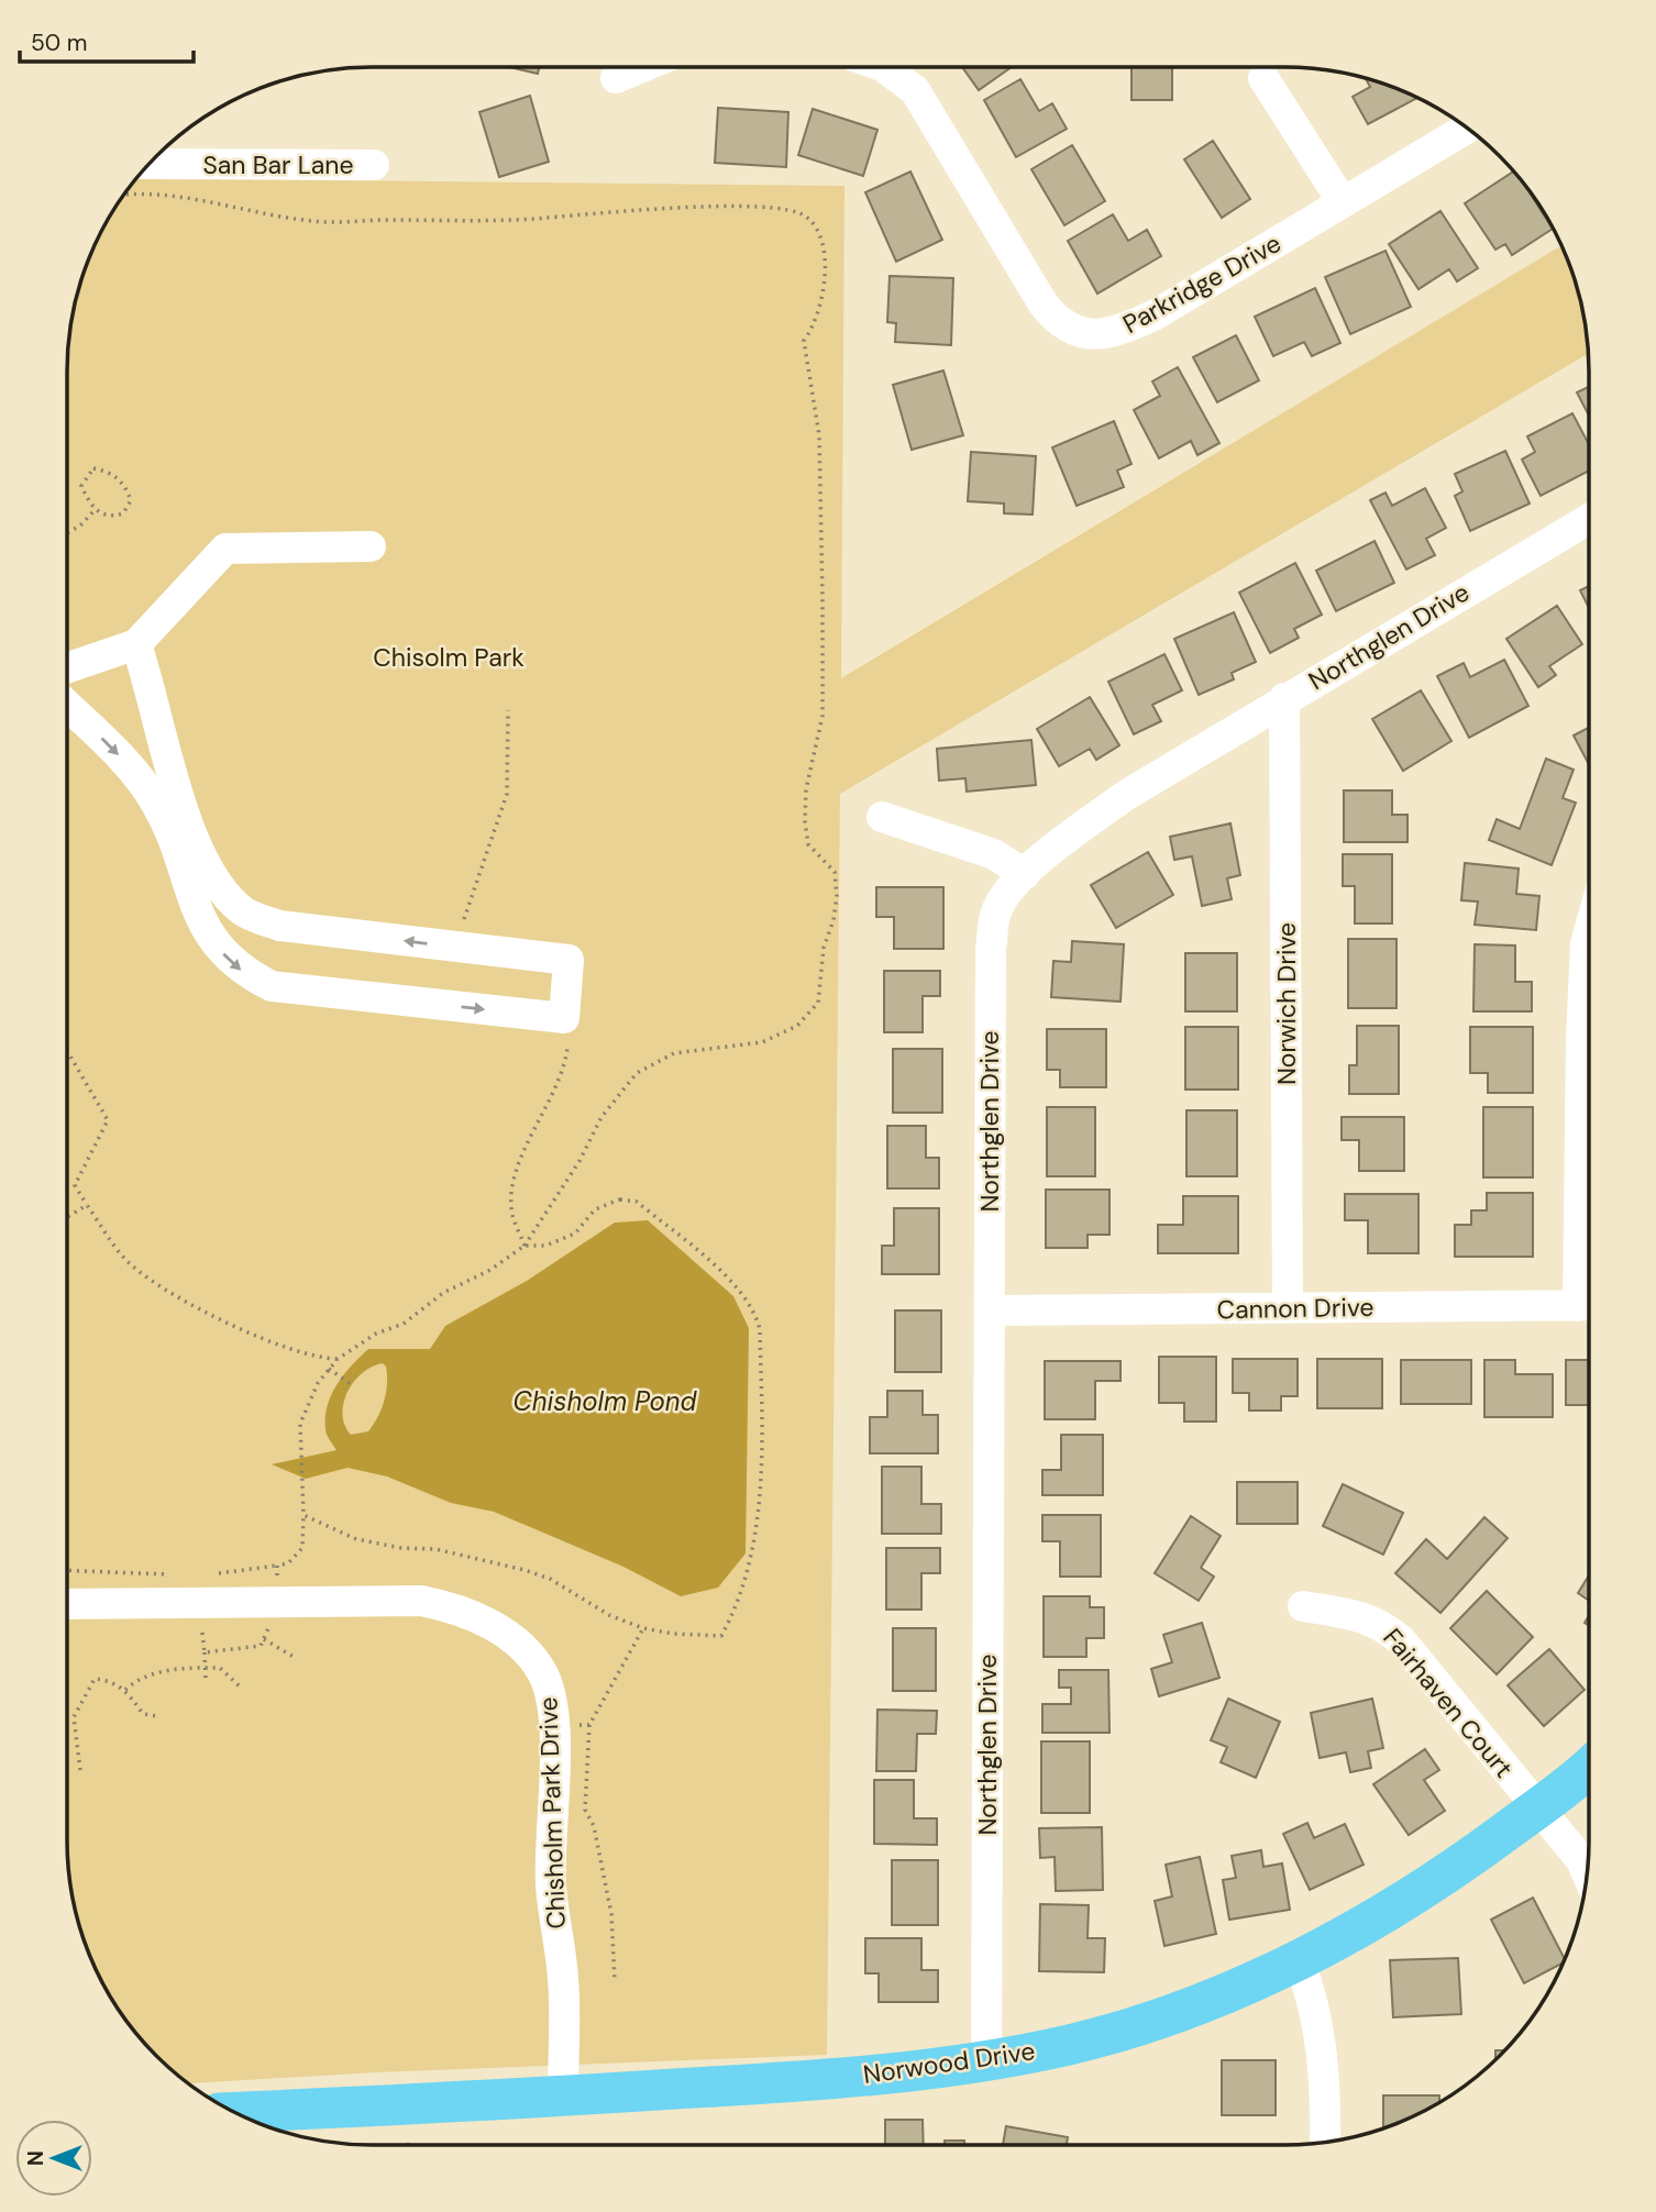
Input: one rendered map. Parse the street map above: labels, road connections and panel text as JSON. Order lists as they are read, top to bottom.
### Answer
{
  "streets": {
    "main road": ["Norwood Drive"],
    "street": [
      "San Bar Lane",
      "Parkridge Drive",
      "Northglen Drive",
      "Norwich Drive",
      "Cannon Drive",
      "Fairhaven Court",
      "Chisholm Park Drive"
    ]
  },
  "crossings": [
    ["Northglen Drive", "Norwich Drive"],
    ["Northglen Drive", "Cannon Drive"],
    ["Northglen Drive", "Norwood Drive"],
    ["Norwich Drive", "Cannon Drive"],
    ["Fairhaven Court", "Norwood Drive"],
    ["Chisholm Park Drive", "Norwood Drive"]
  ],
  "water": ["Chisholm Pond"],
  "parks": ["Chisolm Park"],
  "scale_bar": "50 m",
  "north": "left"
}
